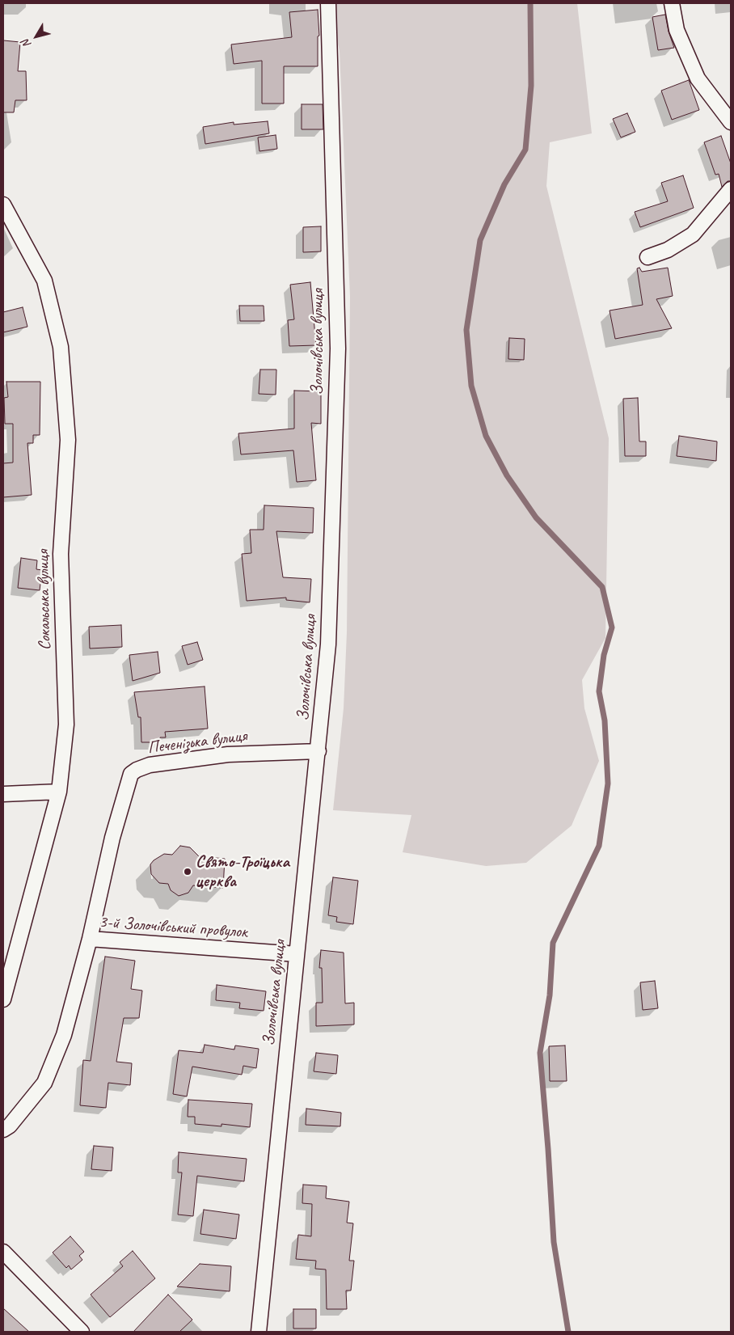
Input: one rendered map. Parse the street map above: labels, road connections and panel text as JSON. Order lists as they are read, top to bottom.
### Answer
{
  "streets": {
    "street": [
      "Золочівська вулиця",
      "Сокальська вулиця",
      "Печенізька вулиця",
      "3-й Золочівський провулок"
    ]
  },
  "crossings": [
    ["Золочівська вулиця", "Печенізька вулиця"],
    ["Золочівська вулиця", "3-й Золочівський провулок"],
    ["Печенізька вулиця", "3-й Золочівський провулок"]
  ],
  "places": ["Свято-Троїцька церква"],
  "north": "bottom left"
}
